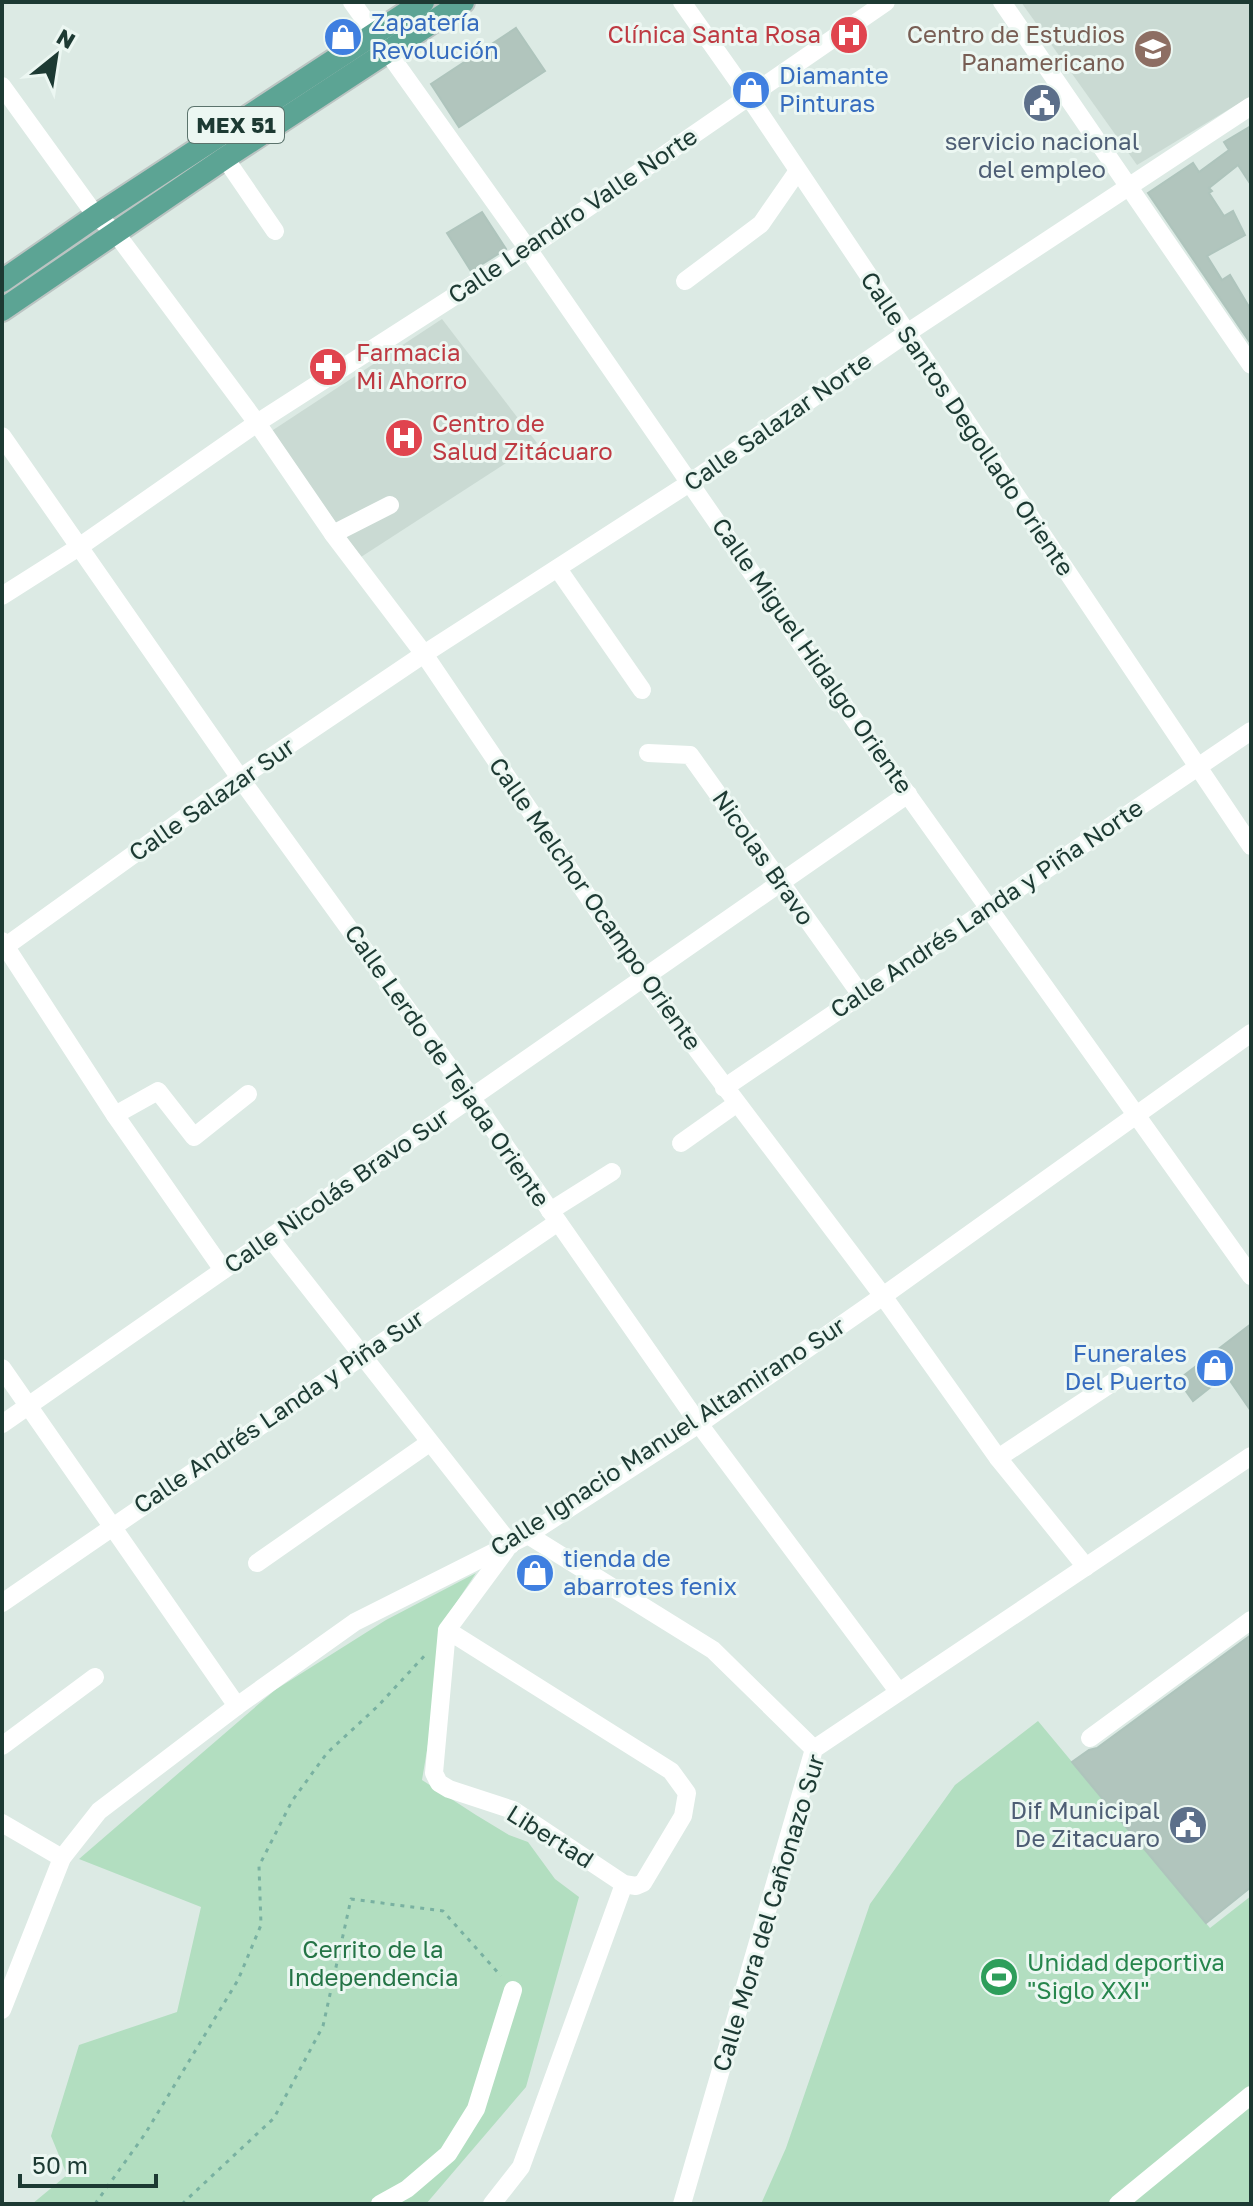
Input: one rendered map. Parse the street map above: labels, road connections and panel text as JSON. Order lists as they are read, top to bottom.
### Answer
{
  "streets": {
    "main road": ["MEX 51"],
    "street": [
      "Calle Leandro Valle Norte",
      "Calle Salazar Norte",
      "Calle Santos Degollado Oriente",
      "Calle Miguel Hidalgo Oriente",
      "Calle Salazar Sur",
      "Nicolas Bravo",
      "Calle Melchor Ocampo Oriente",
      "Calle Andrés Landa y Piña Norte",
      "Calle Lerdo de Tejada Oriente",
      "Calle Nicolás Bravo Sur",
      "Calle Andrés Landa y Piña Sur",
      "Calle Ignacio Manuel Altamirano Sur",
      "Libertad",
      "Calle Mora del Cañonazo Sur"
    ]
  },
  "crossings": [
    ["MEX 51", "Calle Miguel Hidalgo Oriente"],
    ["MEX 51", "Calle Melchor Ocampo Oriente"],
    ["Calle Leandro Valle Norte", "Calle Santos Degollado Oriente"],
    ["Calle Leandro Valle Norte", "Calle Miguel Hidalgo Oriente"],
    ["Calle Leandro Valle Norte", "Calle Melchor Ocampo Oriente"],
    ["Calle Leandro Valle Norte", "Calle Lerdo de Tejada Oriente"],
    ["Calle Salazar Norte", "Calle Santos Degollado Oriente"],
    ["Calle Salazar Norte", "Calle Miguel Hidalgo Oriente"],
    ["Calle Salazar Norte", "Calle Salazar Sur"],
    ["Calle Salazar Norte", "Calle Melchor Ocampo Oriente"],
    ["Calle Santos Degollado Oriente", "Calle Andrés Landa y Piña Norte"],
    ["Calle Miguel Hidalgo Oriente", "Calle Andrés Landa y Piña Norte"],
    ["Calle Miguel Hidalgo Oriente", "Calle Nicolás Bravo Sur"],
    ["Calle Miguel Hidalgo Oriente", "Calle Ignacio Manuel Altamirano Sur"],
    ["Calle Salazar Sur", "Calle Melchor Ocampo Oriente"],
    ["Calle Salazar Sur", "Calle Lerdo de Tejada Oriente"],
    ["Nicolas Bravo", "Calle Andrés Landa y Piña Norte"],
    ["Nicolas Bravo", "Calle Nicolás Bravo Sur"],
    ["Calle Melchor Ocampo Oriente", "Calle Andrés Landa y Piña Norte"],
    ["Calle Melchor Ocampo Oriente", "Calle Nicolás Bravo Sur"],
    ["Calle Melchor Ocampo Oriente", "Calle Ignacio Manuel Altamirano Sur"],
    ["Calle Melchor Ocampo Oriente", "Calle Mora del Cañonazo Sur"],
    ["Calle Lerdo de Tejada Oriente", "Calle Nicolás Bravo Sur"],
    ["Calle Lerdo de Tejada Oriente", "Calle Andrés Landa y Piña Sur"],
    ["Calle Lerdo de Tejada Oriente", "Calle Ignacio Manuel Altamirano Sur"],
    ["Calle Lerdo de Tejada Oriente", "Calle Mora del Cañonazo Sur"]
  ],
  "parks": ["Cerrito de la Independencia"],
  "places": {
    "hospital": ["Clínica Santa Rosa", "Centro de Salud Zitácuaro"],
    "shop": [
      "Zapatería Revolución",
      "Diamante Pinturas",
      "Funerales Del Puerto",
      "tienda de abarrotes fenix"
    ],
    "school or university": ["Centro de Estudios Panamericano"],
    "public building": ["servicio nacional del empleo", "Dif Municipal De Zitacuaro"],
    "pharmacy": ["Farmacia Mi Ahorro"],
    "sports": ["Unidad deportiva \"Siglo XXI\""]
  },
  "scale_bar": "50 m",
  "north": "top right"
}
